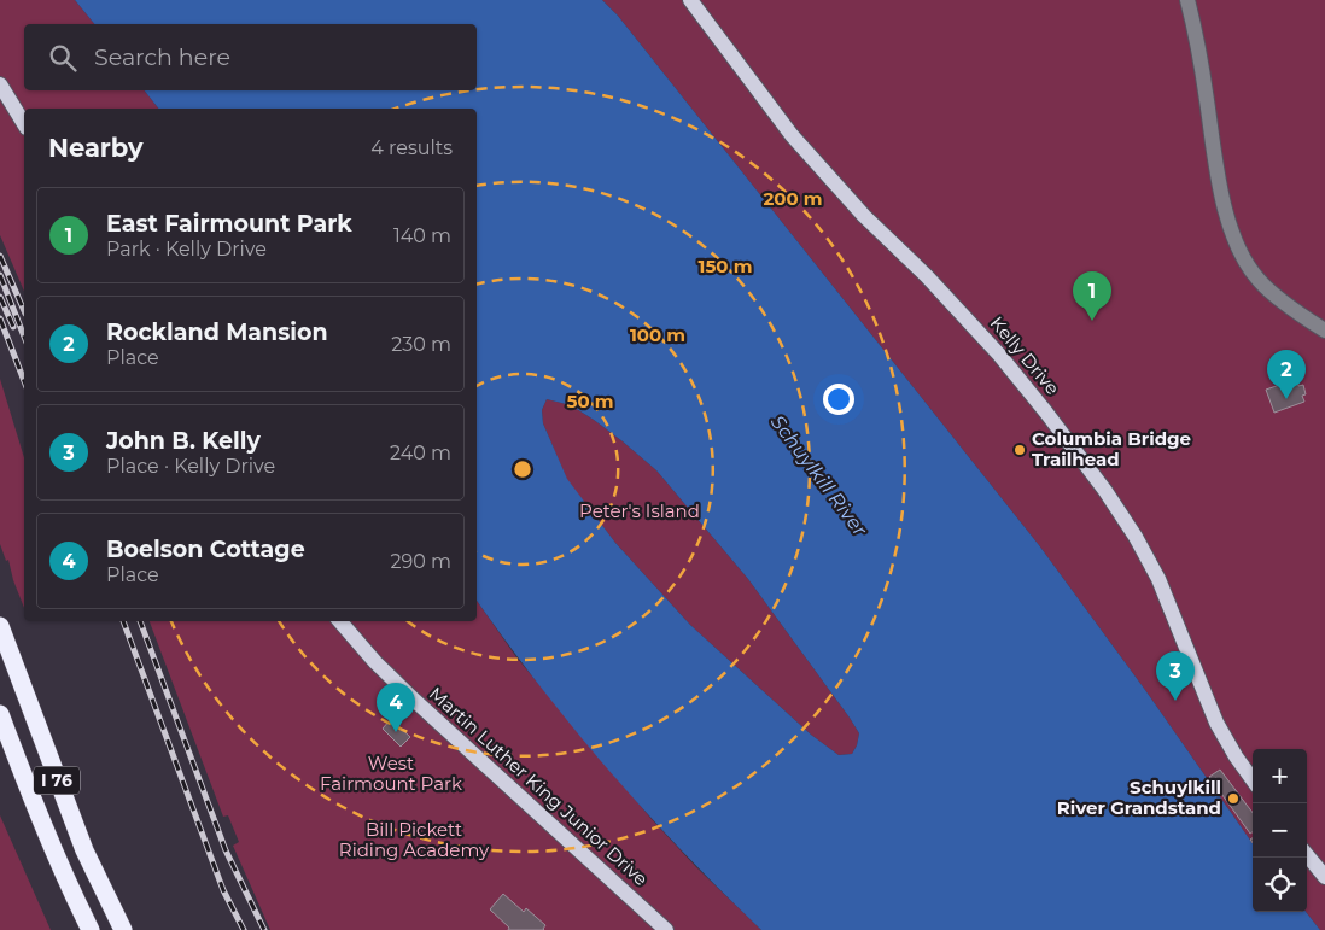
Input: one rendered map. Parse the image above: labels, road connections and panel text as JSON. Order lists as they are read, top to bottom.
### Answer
{
  "streets": {
    "highway": ["I 76"],
    "main road": ["Kelly Drive", "Martin Luther King Junior Drive"]
  },
  "water": ["Schuylkill River"],
  "parks": ["Peter's Island", "West Fairmount Park", "Bill Pickett Riding Academy"],
  "places": ["Columbia Bridge Trailhead", "Schuylkill River Grandstand"],
  "page": {
    "search": "Search here",
    "heading": ["Nearby", "4 results"],
    "list": [
      {
        "mark": "1",
        "name": "East Fairmount Park",
        "note": "Park · Kelly Drive",
        "value": "140 m"
      },
      {
        "mark": "2",
        "name": "Rockland Mansion",
        "note": "Place",
        "value": "230 m"
      },
      {
        "mark": "3",
        "name": "John B. Kelly",
        "note": "Place · Kelly Drive",
        "value": "240 m"
      },
      {
        "mark": "4",
        "name": "Boelson Cottage",
        "note": "Place",
        "value": "290 m"
      }
    ],
    "pins": [
      "1",
      "2",
      "3",
      "4"
    ],
    "map_buttons": ["+", "−"]
  },
  "rings": [
    "200 m",
    "150 m",
    "100 m",
    "50 m"
  ]
}
